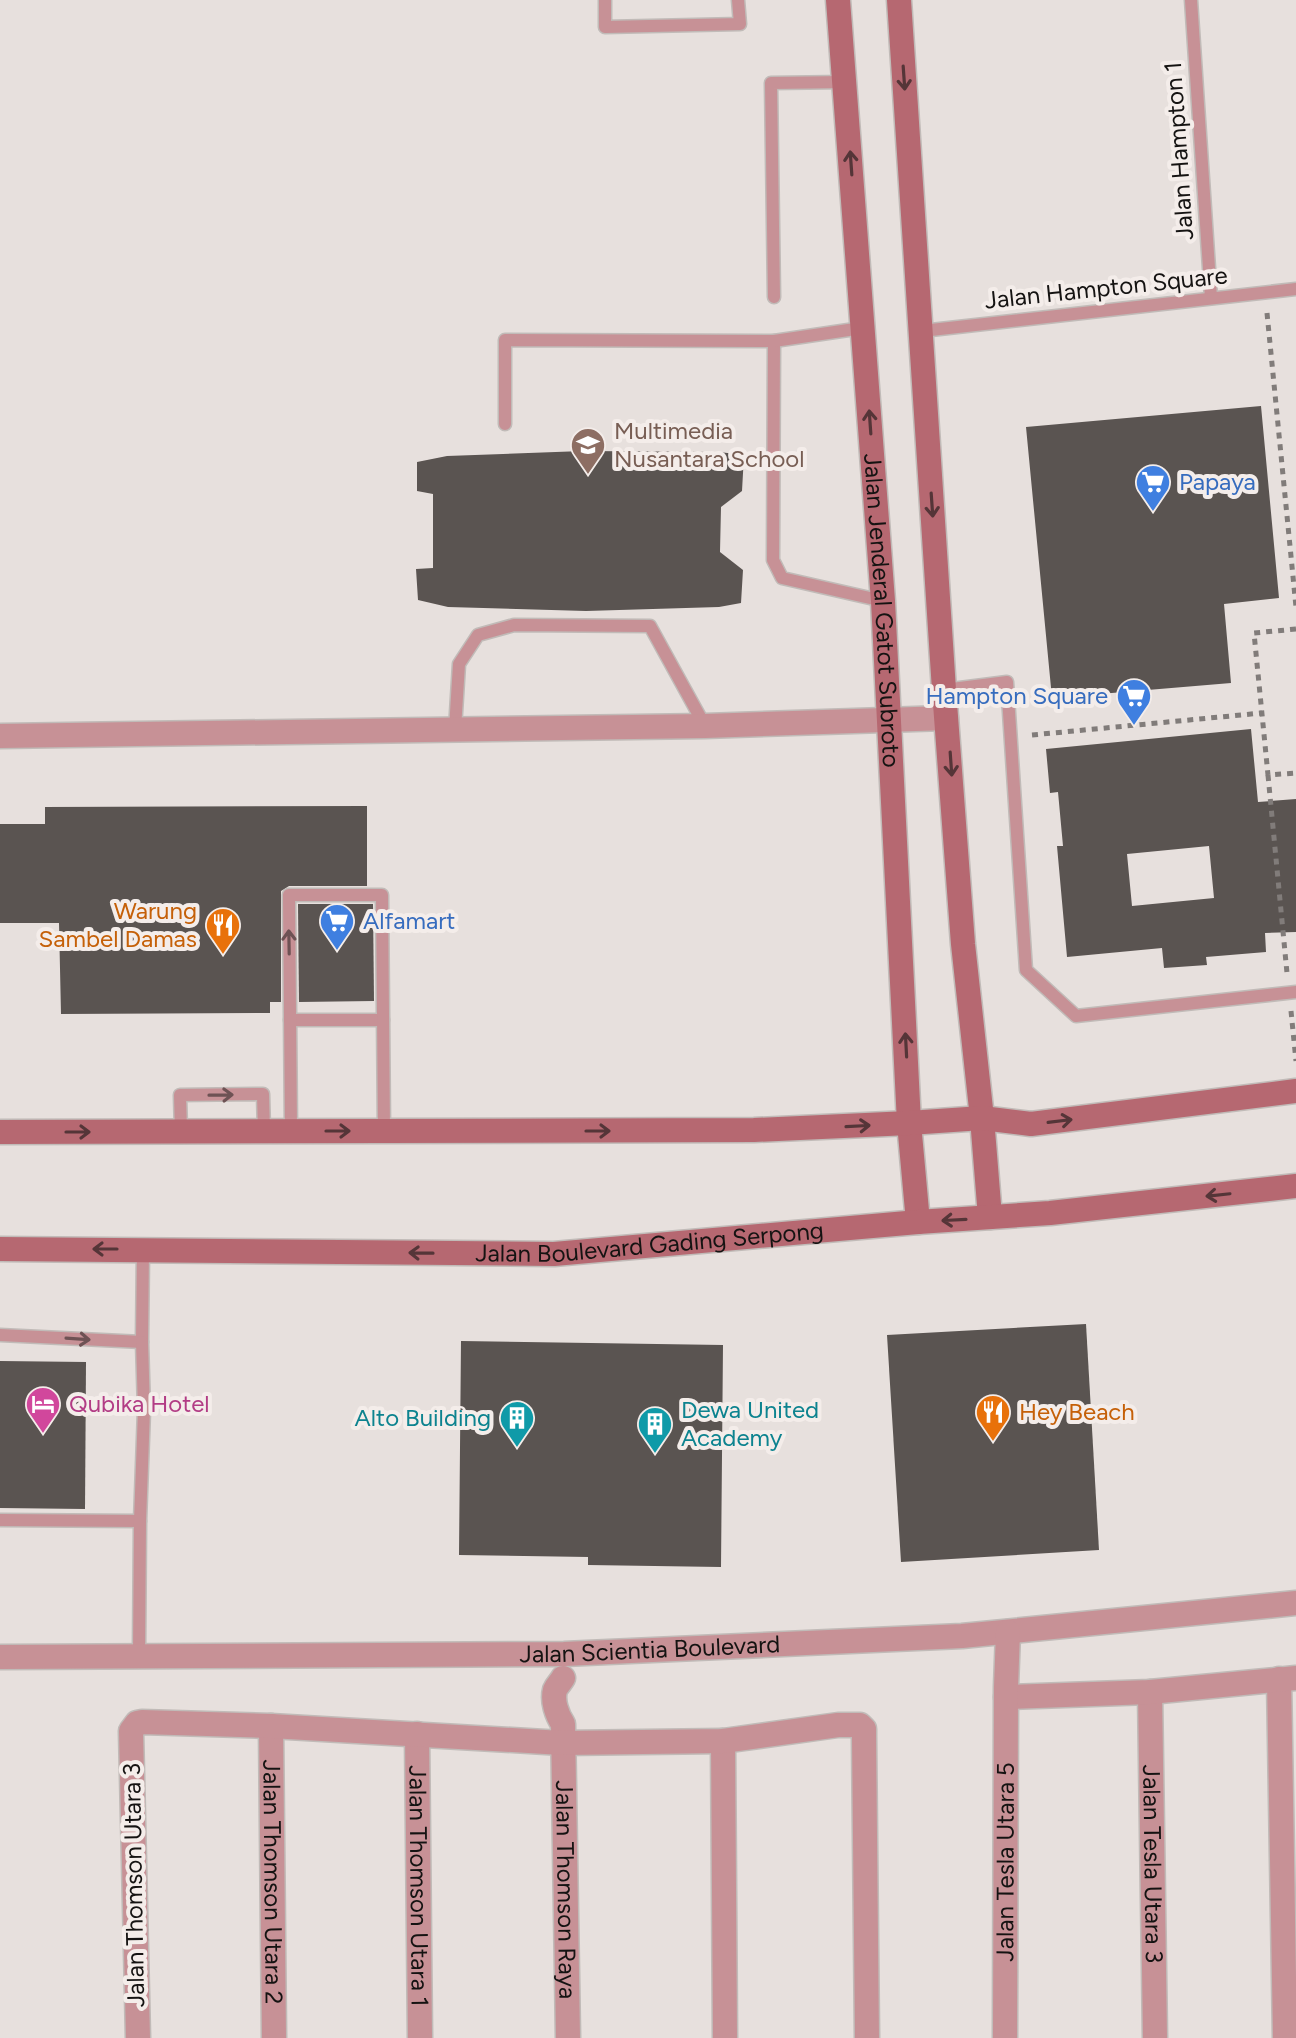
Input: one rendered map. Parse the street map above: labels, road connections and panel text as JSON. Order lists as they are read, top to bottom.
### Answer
{
  "streets": {
    "main road": ["Jalan Jenderal Gatot Subroto", "Jalan Boulevard Gading Serpong"],
    "street": [
      "Jalan Scientia Boulevard",
      "Jalan Tesla Utara 5",
      "Jalan Tesla Utara 3",
      "Jalan Thomson Utara 2",
      "Jalan Thomson Utara 3",
      "Jalan Thomson Utara 1",
      "Jalan Thomson Raya"
    ],
    "lane": ["Jalan Hampton 1", "Jalan Hampton Square"]
  },
  "crossings": [
    ["Jalan Hampton 1", "Jalan Hampton Square"],
    ["Jalan Jenderal Gatot Subroto", "Jalan Boulevard Gading Serpong"],
    ["Jalan Scientia Boulevard", "Jalan Tesla Utara 5"],
    ["Jalan Scientia Boulevard", "Jalan Thomson Raya"],
    ["Jalan Thomson Utara 2", "Jalan Thomson Utara 3"]
  ],
  "places": {
    "school or university": ["Multimedia Nusantara School"],
    "supermarket": ["Papaya", "Hampton Square", "Alfamart"],
    "restaurant": ["Warung Sambel Damas", "Hey Beach"],
    "hotel": ["Qubika Hotel"],
    "building": ["Alto Building", "Dewa United Academy"]
  }
}
